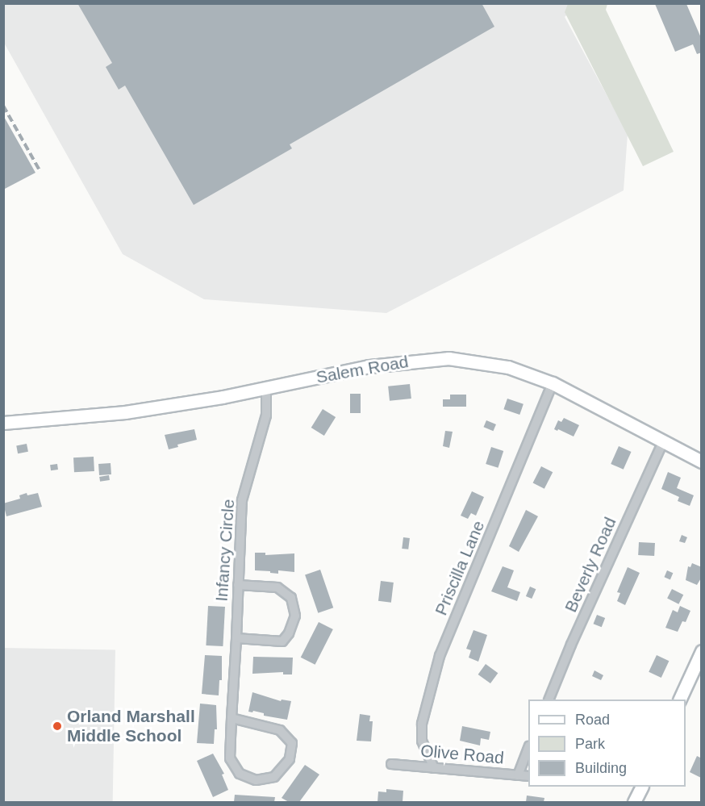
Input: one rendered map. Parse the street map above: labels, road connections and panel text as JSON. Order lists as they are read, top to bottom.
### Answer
{
  "streets": {
    "main road": ["Salem Road"],
    "street": [
      "Infancy Circle",
      "Beverly Road",
      "Priscilla Lane",
      "Olive Road"
    ]
  },
  "crossings": [
    ["Salem Road", "Infancy Circle"],
    ["Salem Road", "Beverly Road"],
    ["Salem Road", "Priscilla Lane"],
    ["Priscilla Lane", "Olive Road"]
  ],
  "places": ["Orland Marshall Middle School"],
  "legend": ["Road", "Park", "Building"]
}
